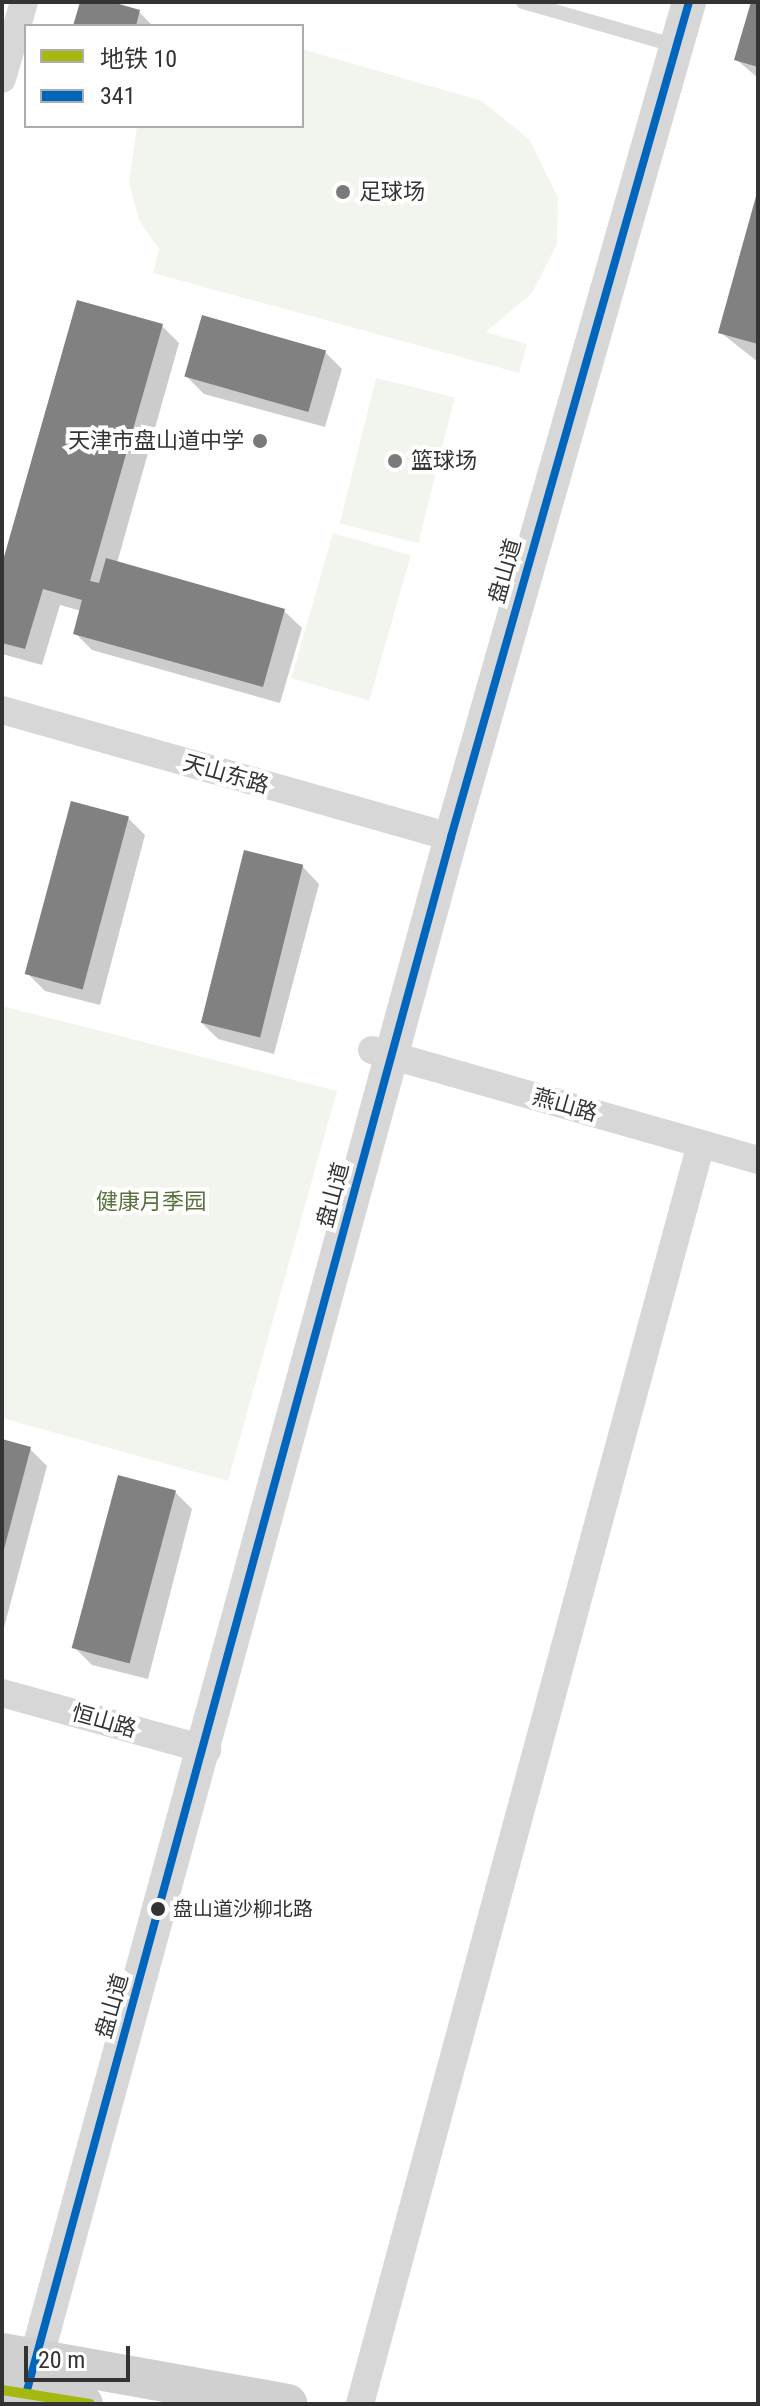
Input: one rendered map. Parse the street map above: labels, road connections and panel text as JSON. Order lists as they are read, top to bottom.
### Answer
{
  "streets": {
    "street": [
      "盘山道",
      "天山东路",
      "燕山路",
      "恒山路"
    ]
  },
  "crossings": [
    ["盘山道", "天山东路"],
    ["盘山道", "燕山路"],
    ["盘山道", "恒山路"]
  ],
  "parks": ["健康月季园"],
  "places": [
    "足球场",
    "天津市盘山道中学",
    "篮球场",
    "盘山道沙柳北路"
  ],
  "lines": ["transit line 341", "metro line 10"],
  "legend": ["地铁 10", "341"],
  "scale_bar": "20 m"
}
